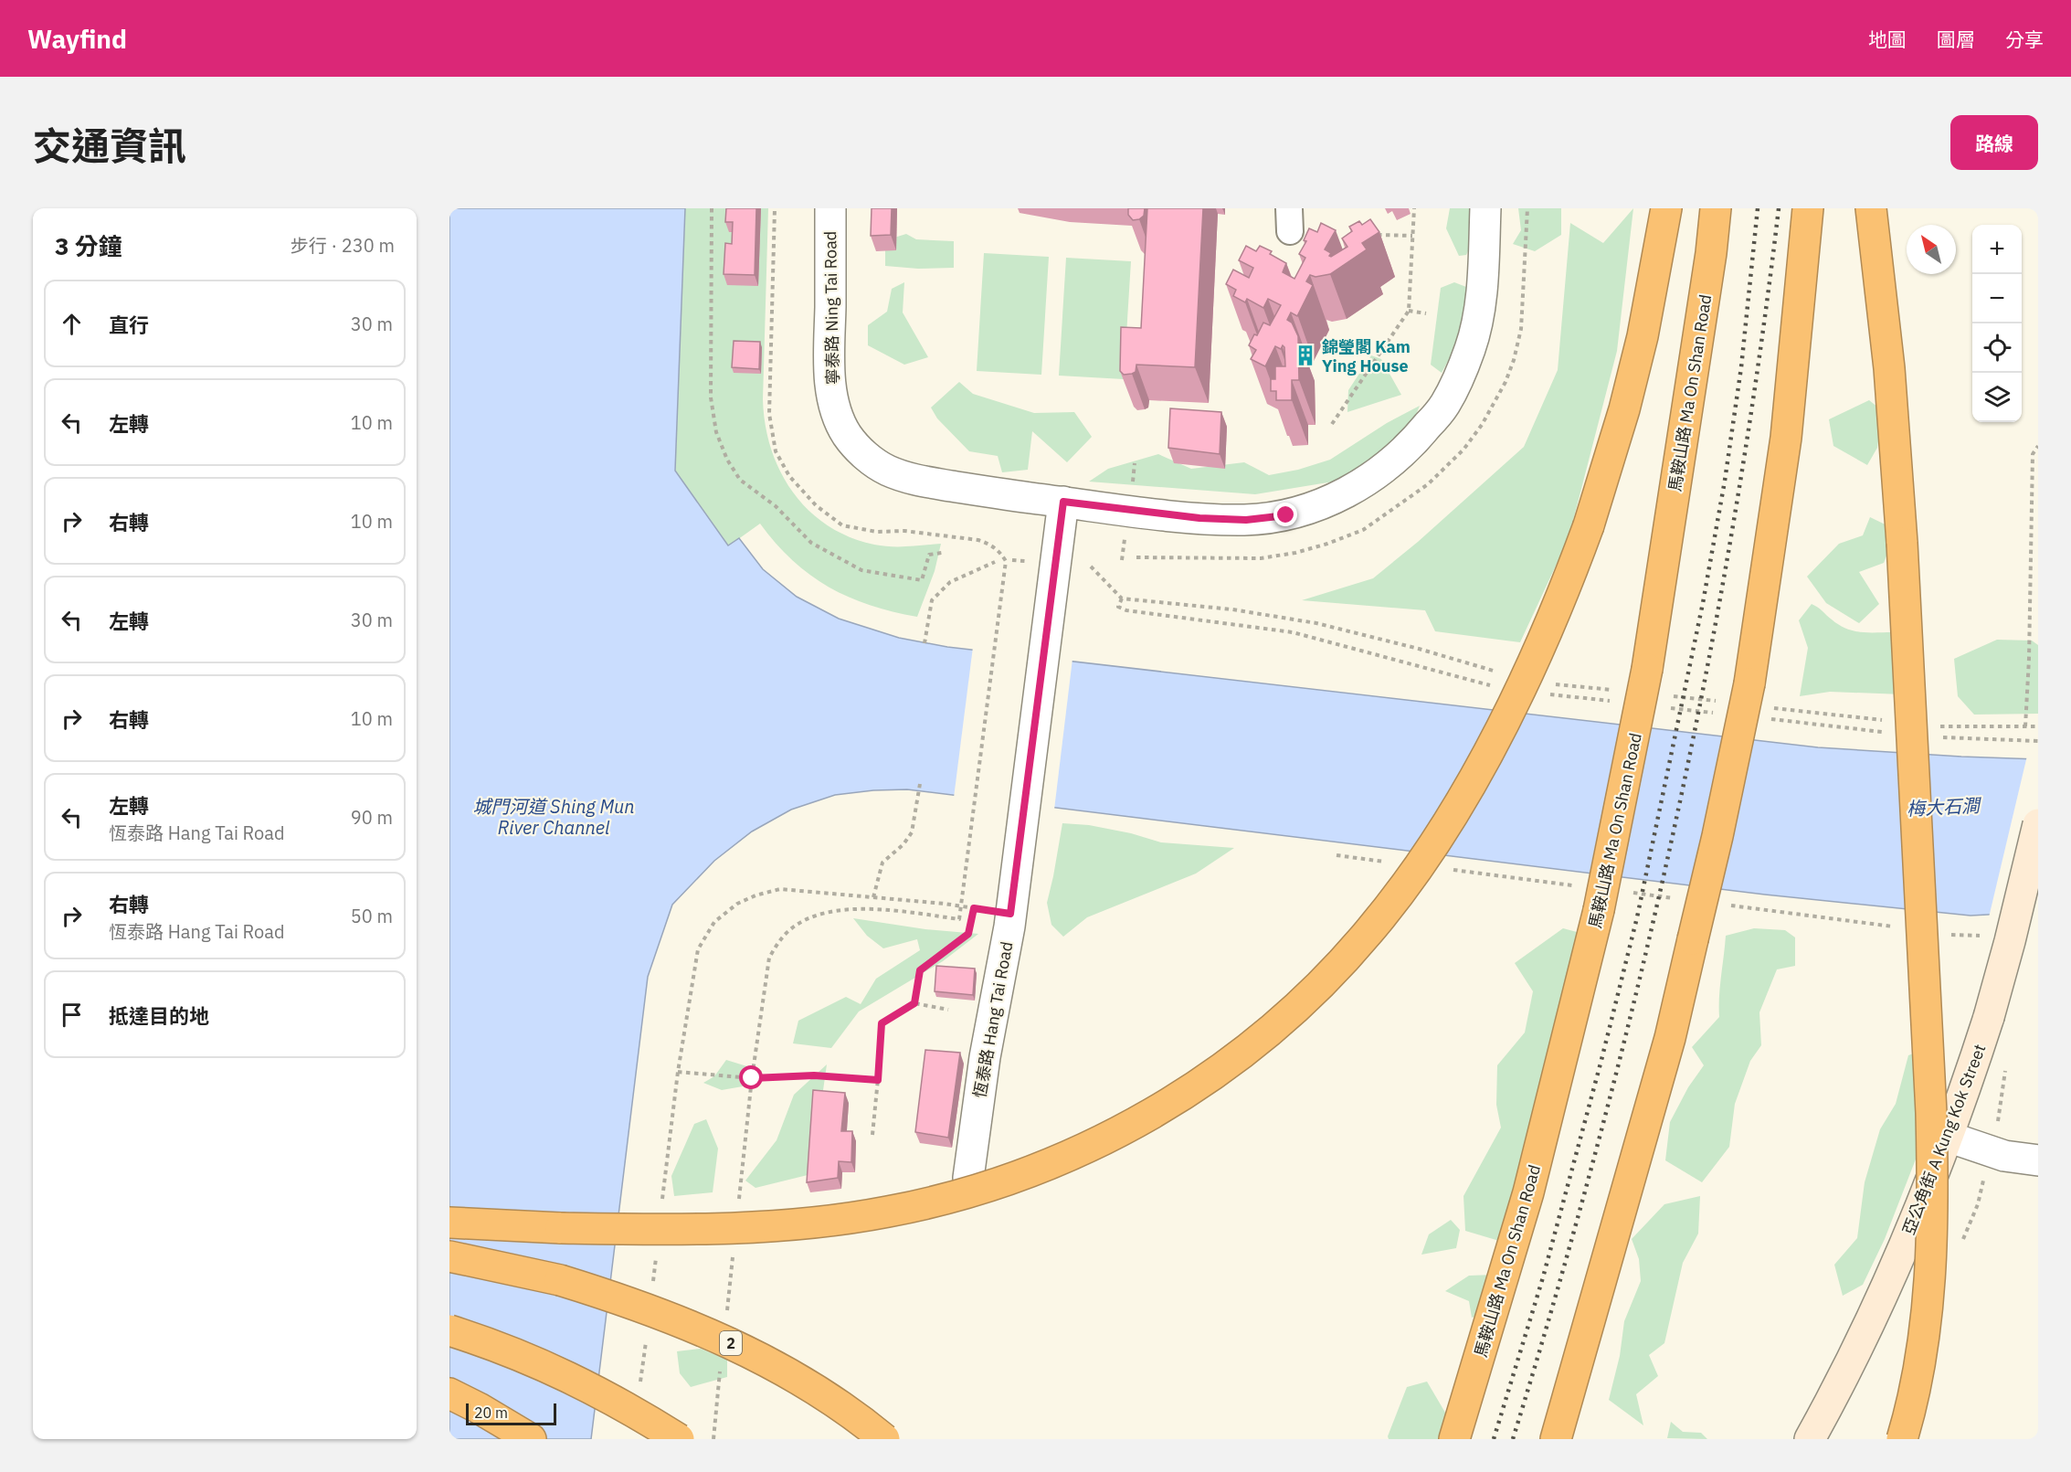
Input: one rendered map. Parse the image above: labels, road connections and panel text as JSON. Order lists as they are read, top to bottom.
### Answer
{
  "streets": {
    "highway": ["馬鞍山路 Ma On Shan Road", "2"],
    "main road": ["亞公角街 A Kung Kok Street"],
    "street": ["寧泰路 Ning Tai Road", "恆泰路 Hang Tai Road"]
  },
  "crossings": [
    ["寧泰路 Ning Tai Road", "恆泰路 Hang Tai Road"]
  ],
  "water": ["城門河道 Shing Mun River Channel", "梅大石澗"],
  "places": {
    "building": ["錦瑩閣 Kam Ying House"]
  },
  "scale_bar": "20 m",
  "north": "top left",
  "page": {
    "header": "Wayfind",
    "nav": ["地圖", "圖層", "分享"],
    "title": "交通資訊",
    "buttons": "路線",
    "heading": ["3 分鐘", "步行 · 230 m"],
    "map_buttons": ["+", "−"],
    "list": [
      ["直行", "30 m"],
      ["左轉", "10 m"],
      ["右轉", "10 m"],
      ["左轉", "30 m"],
      ["右轉", "10 m"],
      ["左轉", "恆泰路 Hang Tai Road", "90 m"],
      ["右轉", "恆泰路 Hang Tai Road", "50 m"],
      "抵達目的地"
    ],
    "scale": "20 m"
  }
}
